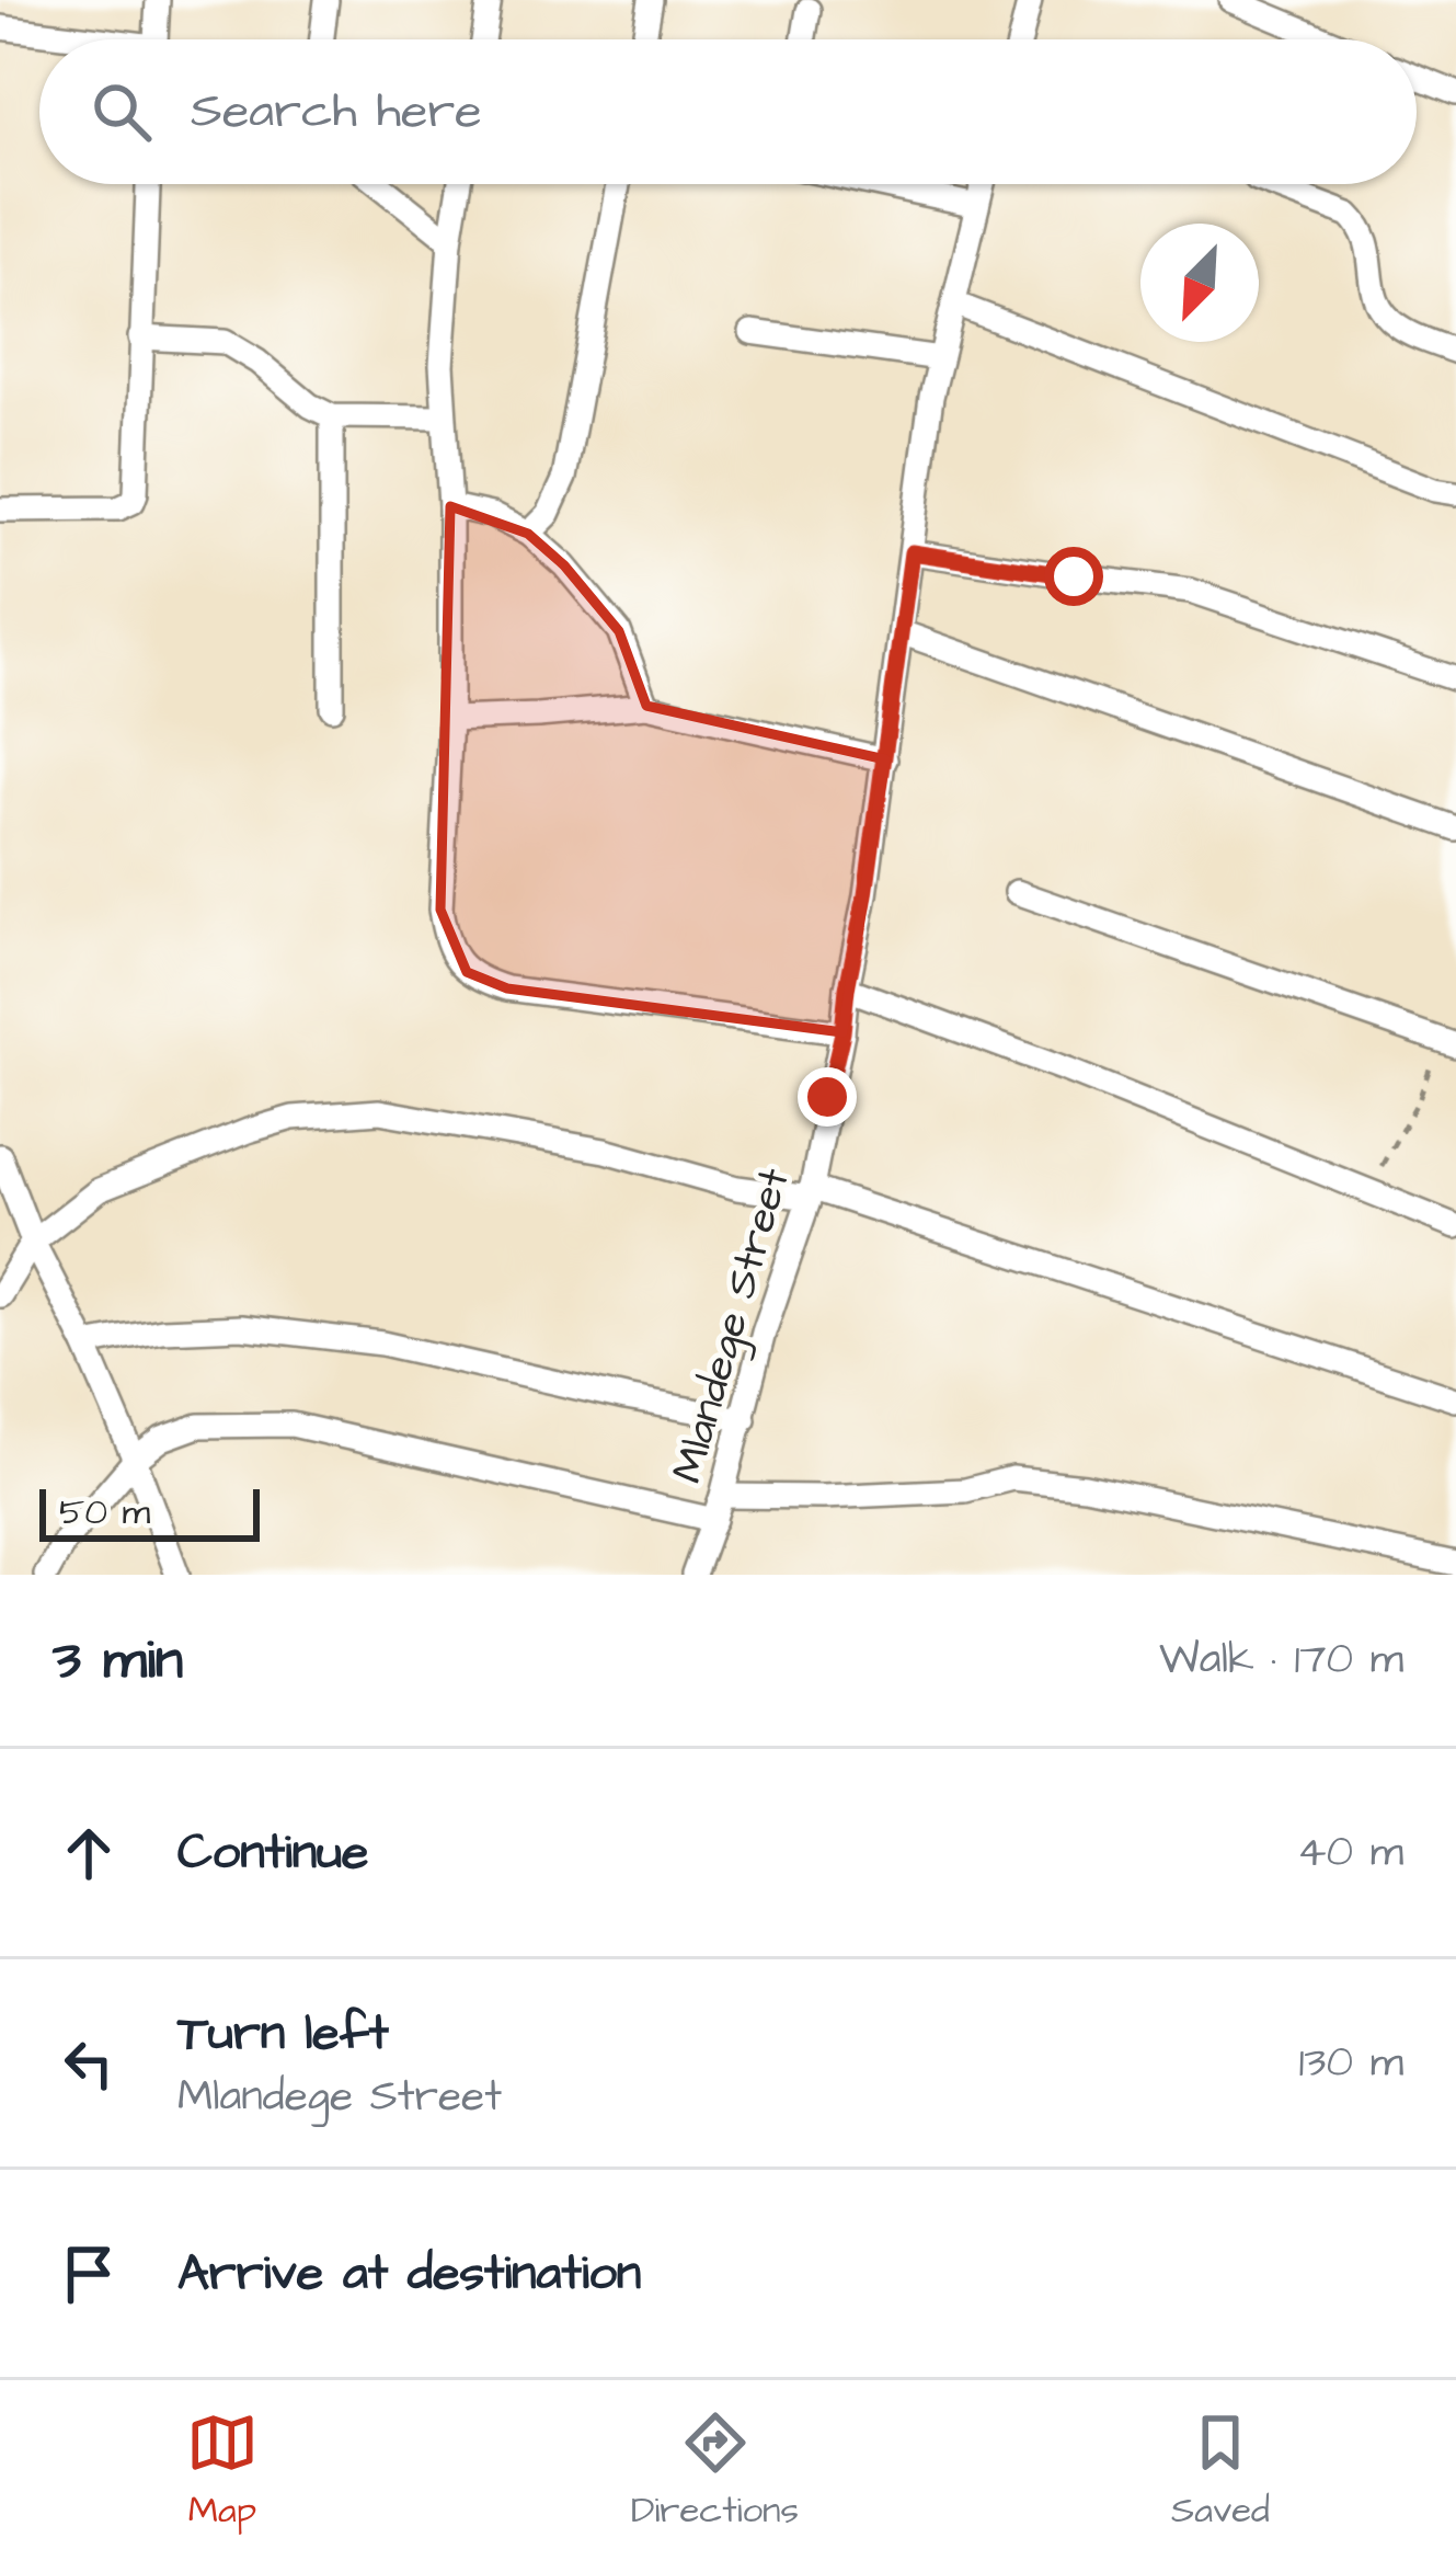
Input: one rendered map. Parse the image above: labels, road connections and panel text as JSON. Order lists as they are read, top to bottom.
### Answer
{
  "streets": {
    "street": ["Mlandege Street"]
  },
  "scale_bar": "50 m",
  "north": "bottom left",
  "page": {
    "search": "Search here",
    "scale": "50 m",
    "heading": ["3 min", "Walk · 170 m"],
    "list": [
      ["Continue", "40 m"],
      ["Turn left", "Mlandege Street", "130 m"],
      "Arrive at destination"
    ],
    "nav": ["Map", "Directions", "Saved"]
  }
}
